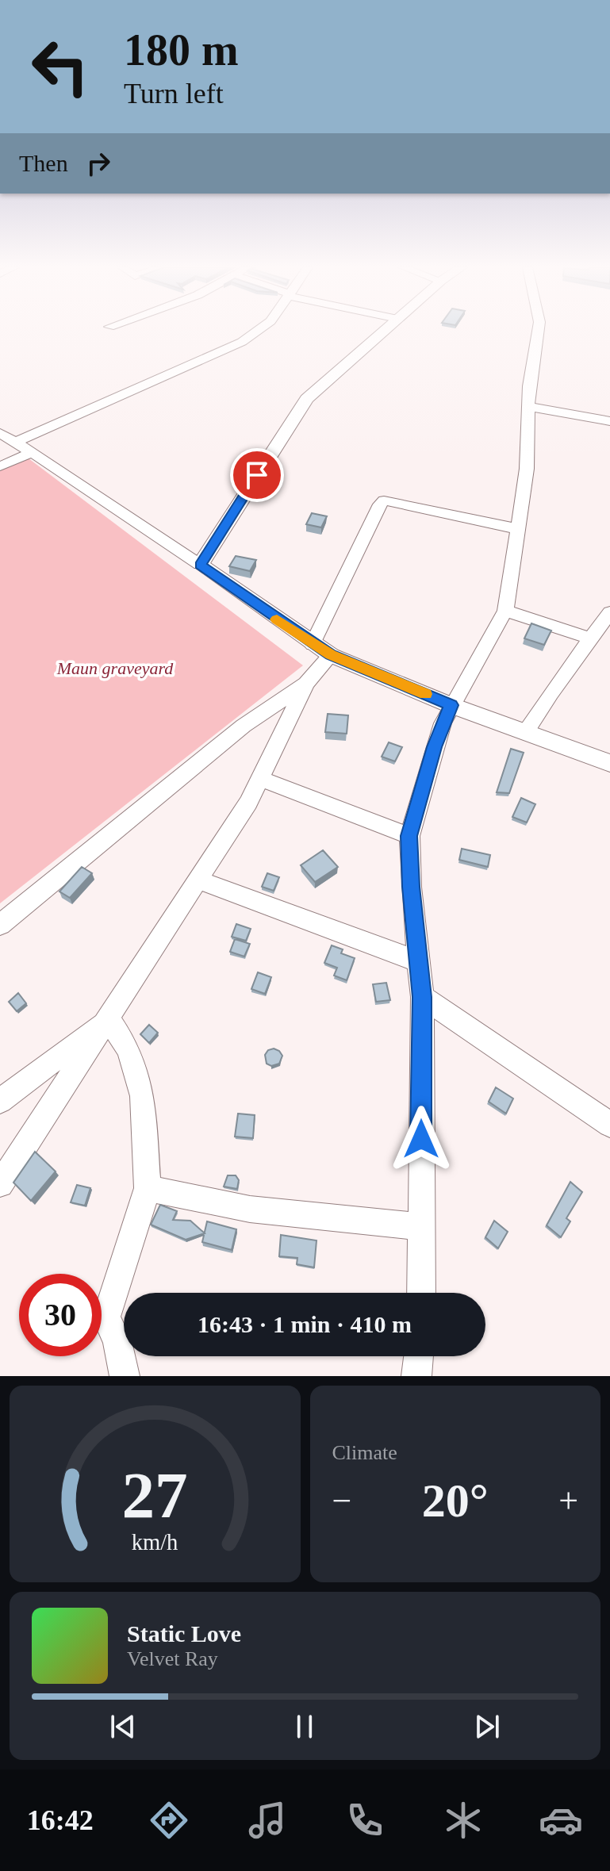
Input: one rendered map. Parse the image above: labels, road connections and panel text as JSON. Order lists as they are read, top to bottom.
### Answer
{
  "parks": ["Maun graveyard"],
  "page": {
    "turn": ["180 m", "Turn left"],
    "then": "Then",
    "limit": "30",
    "trip": "16:43 · 1 min · 410 m",
    "tile": "Climate",
    "heat": ["−", "20°", "+"],
    "song": ["Static Love", "Velvet Ray"],
    "tabs": "16:42",
    "gauge": ["27", "km/h"]
  }
}
